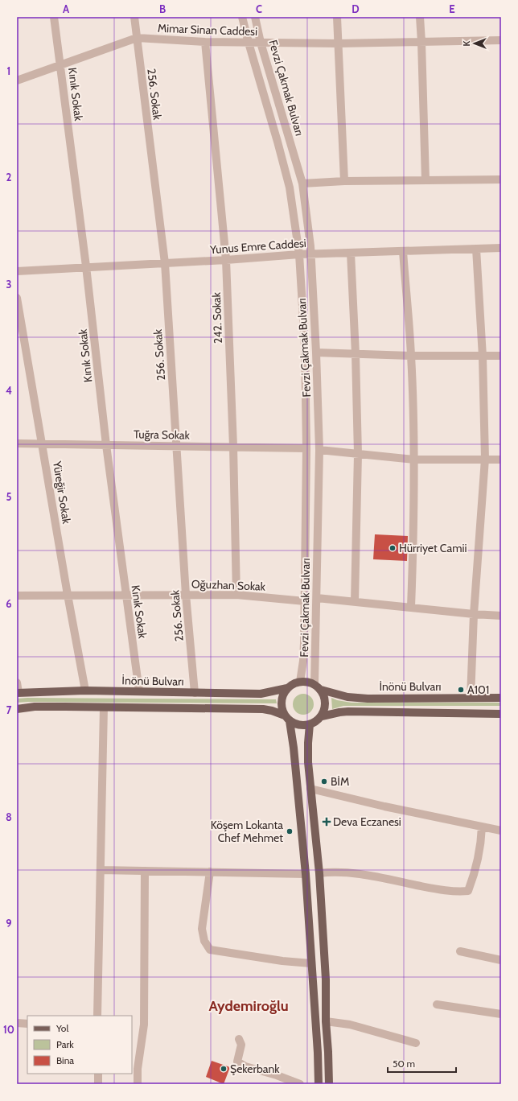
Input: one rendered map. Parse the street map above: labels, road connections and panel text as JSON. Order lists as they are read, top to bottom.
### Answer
{
  "streets": {
    "main road": ["İnönü Bulvarı"],
    "street": [
      "Mimar Sinan Caddesi",
      "Fevzi Çakmak Bulvarı",
      "Kınık Sokak",
      "256. Sokak",
      "Yunus Emre Caddesi",
      "242. Sokak",
      "Tuğra Sokak",
      "Yüreğir Sokak",
      "Oğuzhan Sokak"
    ]
  },
  "crossings": [
    ["Mimar Sinan Caddesi", "Fevzi Çakmak Bulvarı"],
    ["Mimar Sinan Caddesi", "Kınık Sokak"],
    ["Mimar Sinan Caddesi", "256. Sokak"],
    ["Mimar Sinan Caddesi", "242. Sokak"],
    ["Fevzi Çakmak Bulvarı", "Yunus Emre Caddesi"],
    ["Fevzi Çakmak Bulvarı", "Tuğra Sokak"],
    ["Fevzi Çakmak Bulvarı", "Oğuzhan Sokak"],
    ["Fevzi Çakmak Bulvarı", "İnönü Bulvarı"],
    ["Kınık Sokak", "Yunus Emre Caddesi"],
    ["Kınık Sokak", "Tuğra Sokak"],
    ["Kınık Sokak", "Oğuzhan Sokak"],
    ["Kınık Sokak", "İnönü Bulvarı"],
    ["256. Sokak", "Yunus Emre Caddesi"],
    ["256. Sokak", "Tuğra Sokak"],
    ["256. Sokak", "Oğuzhan Sokak"],
    ["256. Sokak", "İnönü Bulvarı"],
    ["Yunus Emre Caddesi", "242. Sokak"],
    ["242. Sokak", "Tuğra Sokak"],
    ["242. Sokak", "Oğuzhan Sokak"],
    ["Tuğra Sokak", "Yüreğir Sokak"],
    ["Yüreğir Sokak", "Oğuzhan Sokak"],
    ["Yüreğir Sokak", "İnönü Bulvarı"]
  ],
  "districts": ["Aydemiroğlu"],
  "places": {
    "other": [
      "Hürriyet Camii",
      "A101",
      "BİM",
      "Köşem Lokanta Chef Mehmet",
      "Şekerbank"
    ],
    "health": ["Deva Eczanesi"]
  },
  "legend": ["Yol", "Park", "Bina"],
  "scale_bar": "50 m",
  "north": "left",
  "grid": {
    "columns": [
      "A",
      "B",
      "C",
      "D",
      "E"
    ],
    "rows": [
      "1",
      "2",
      "3",
      "4",
      "5",
      "6",
      "7",
      "8",
      "9",
      "10"
    ]
  }
}
